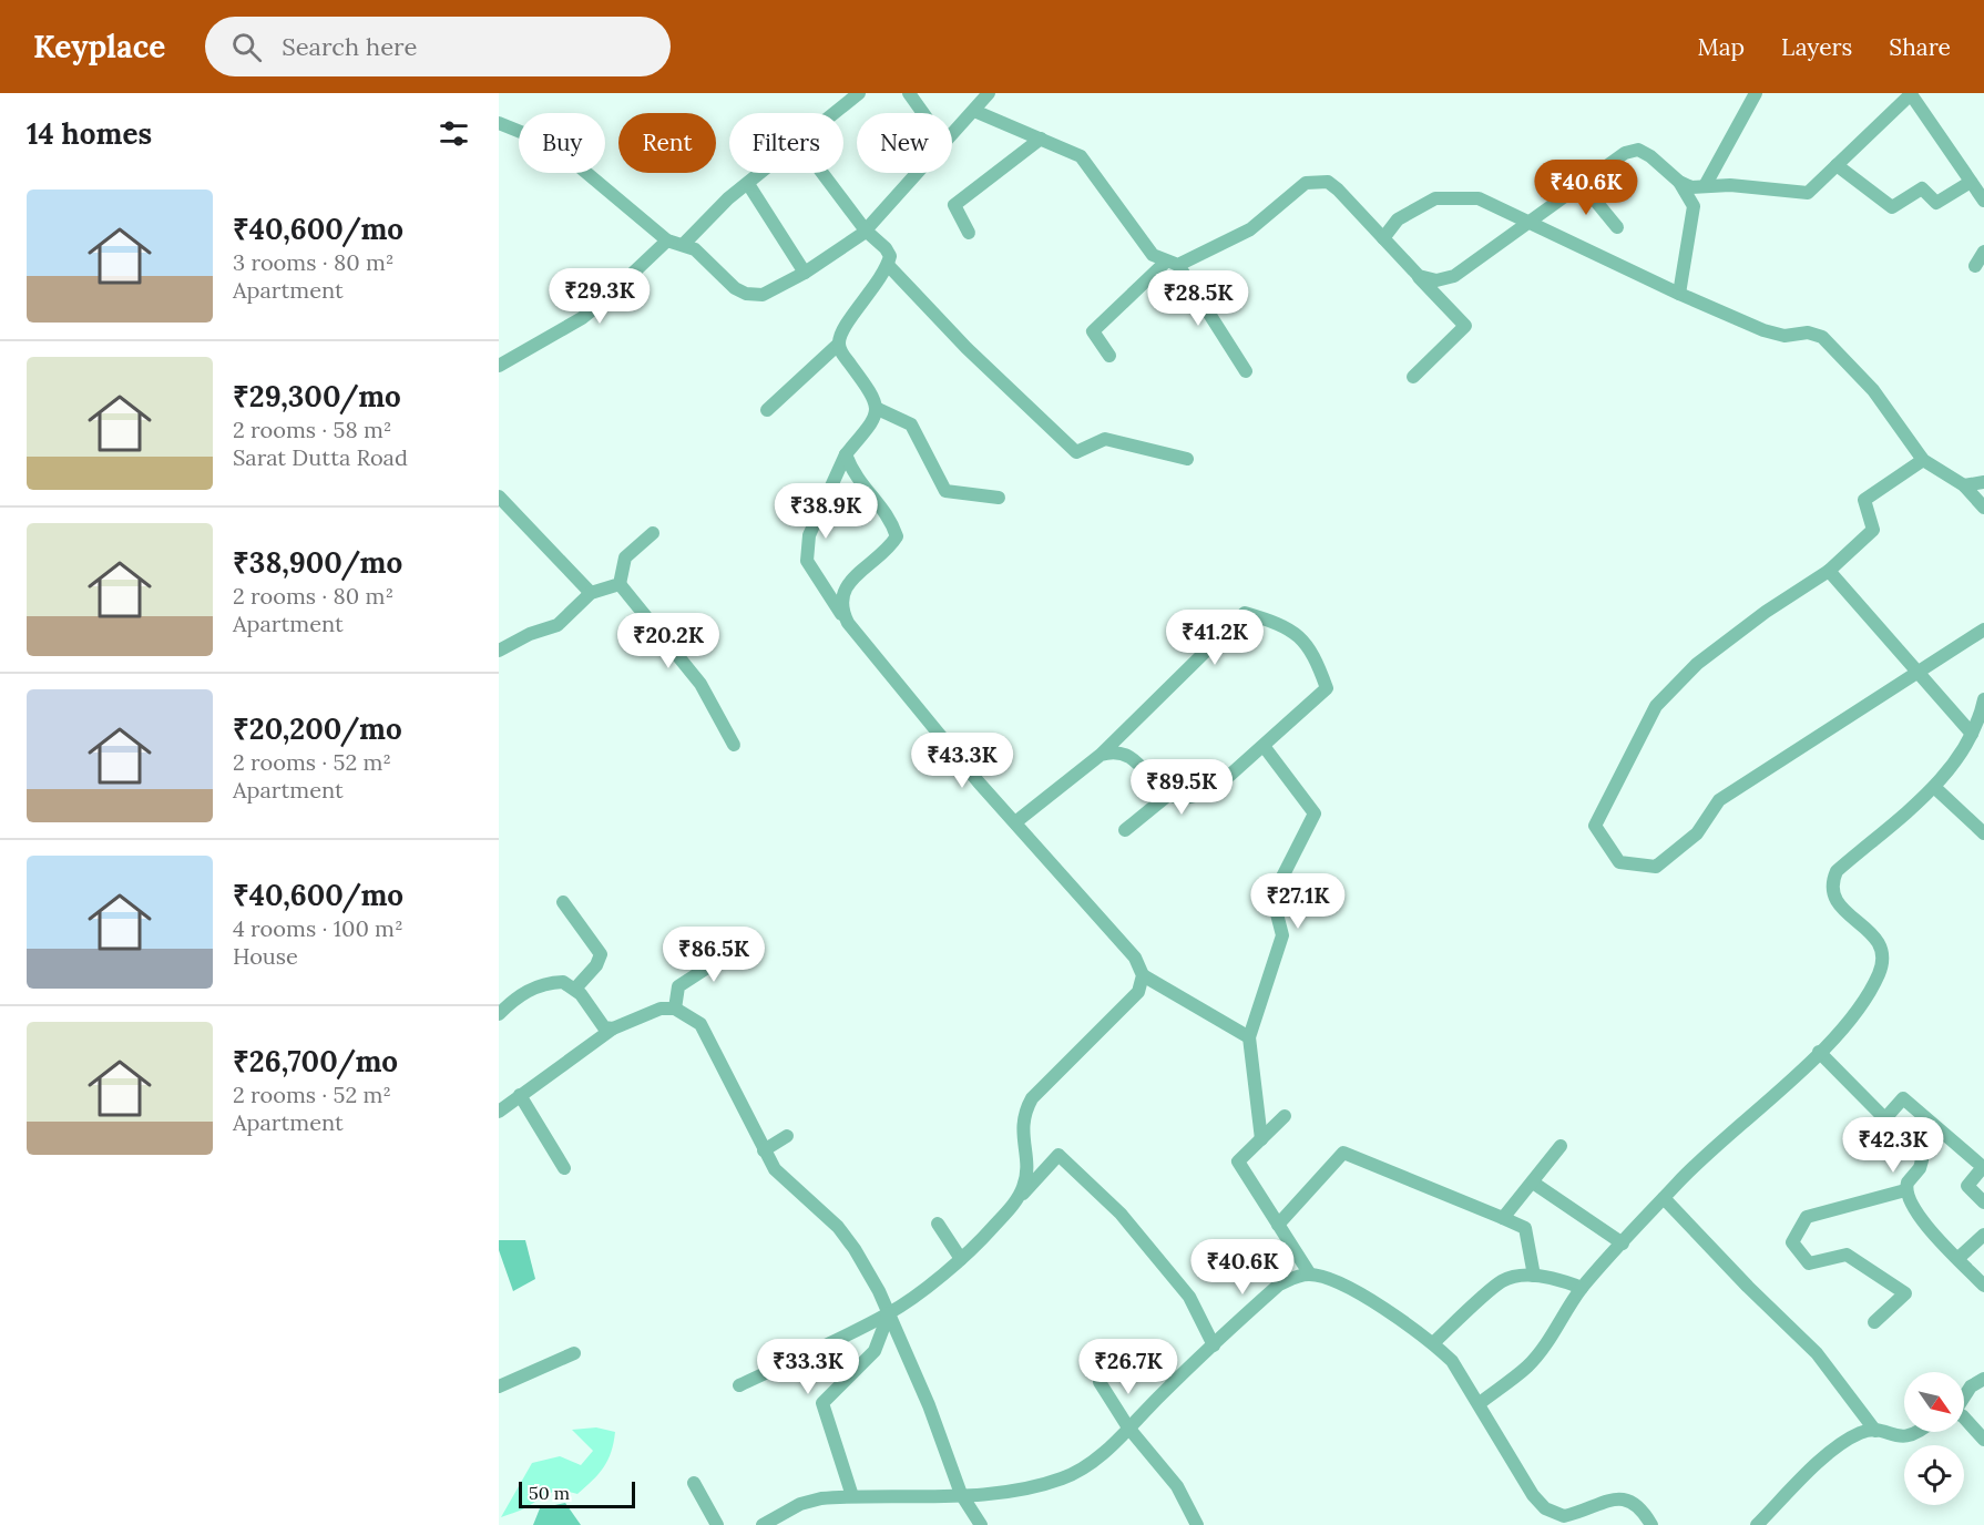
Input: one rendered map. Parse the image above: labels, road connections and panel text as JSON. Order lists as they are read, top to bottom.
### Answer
{
  "scale_bar": "50 m",
  "north": "bottom right",
  "page": {
    "header": "Keyplace",
    "search": "Search here",
    "nav": ["Map", "Layers", "Share"],
    "heading": "14 homes",
    "chip": [
      "Buy",
      "Rent",
      "Filters",
      "New"
    ],
    "price": [
      "₹40.6K",
      "₹29.3K",
      "₹28.5K",
      "₹38.9K",
      "₹41.2K",
      "₹20.2K",
      "₹43.3K",
      "₹89.5K",
      "₹27.1K",
      "₹86.5K",
      "₹42.3K",
      "₹40.6K",
      "₹33.3K",
      "₹26.7K"
    ],
    "list": [
      {
        "name": "₹40,600/mo",
        "note": "3 rooms · 80 m² · Apartment"
      },
      {
        "name": "₹29,300/mo",
        "note": "2 rooms · 58 m² · Sarat Dutta Road"
      },
      {
        "name": "₹38,900/mo",
        "note": "2 rooms · 80 m² · Apartment"
      },
      {
        "name": "₹20,200/mo",
        "note": "2 rooms · 52 m² · Apartment"
      },
      {
        "name": "₹40,600/mo",
        "note": "4 rooms · 100 m² · House"
      },
      {
        "name": "₹26,700/mo",
        "note": "2 rooms · 52 m² · Apartment"
      }
    ],
    "scale": "50 m"
  }
}
